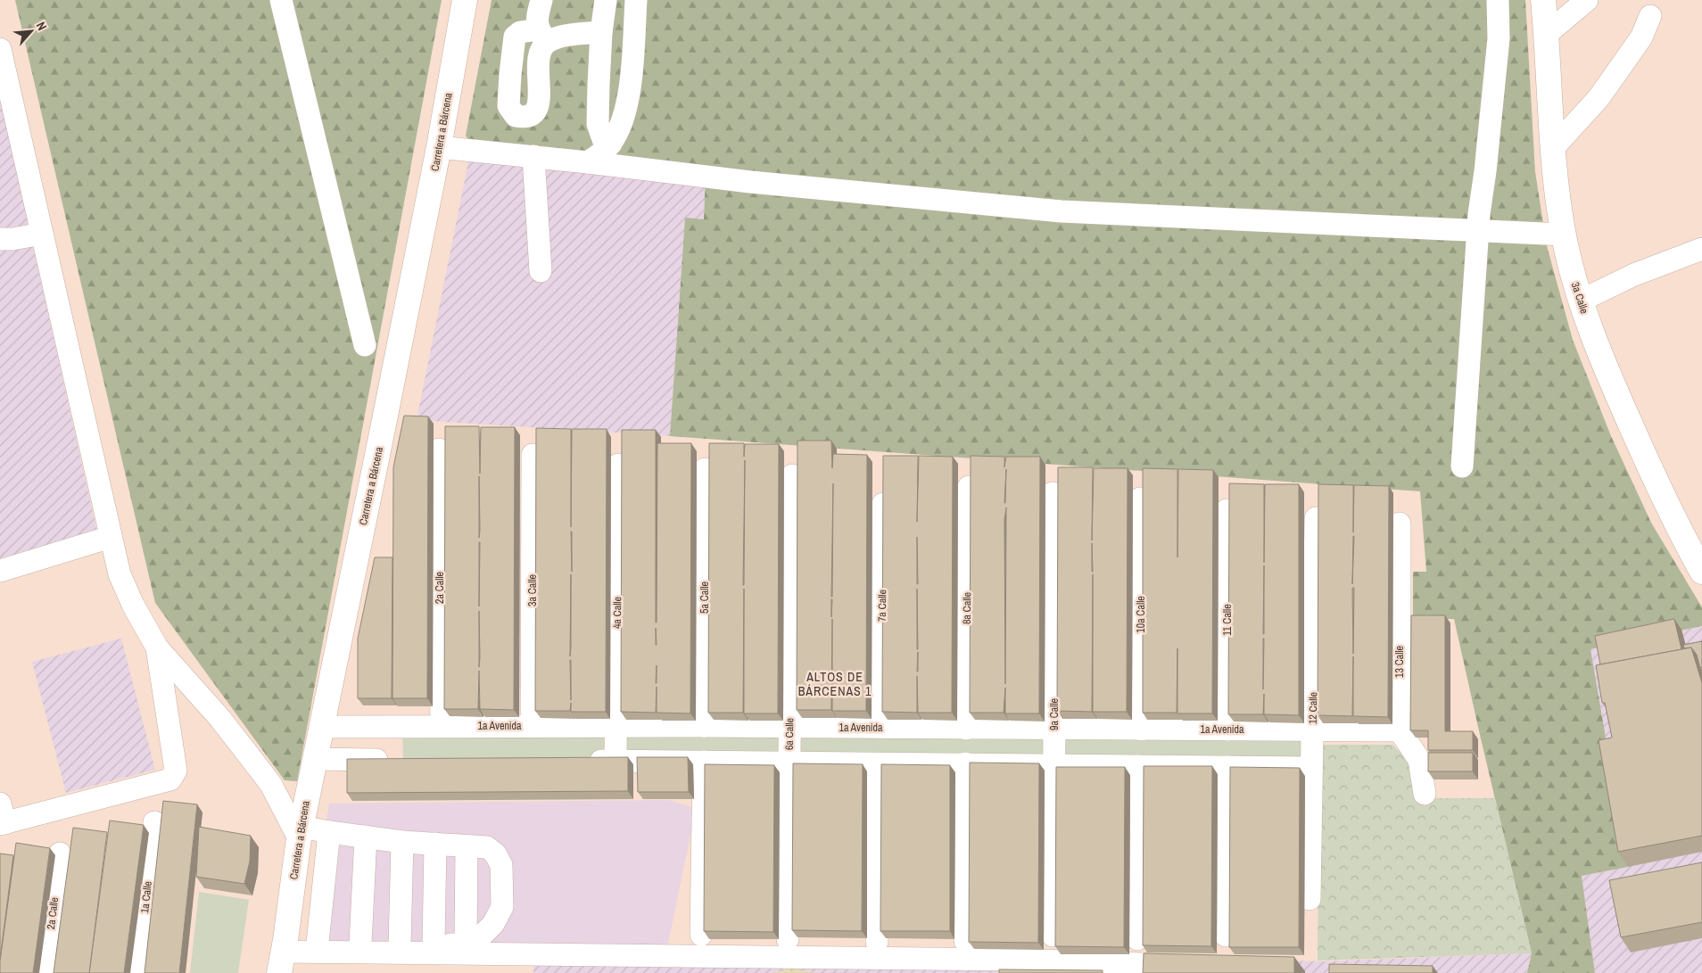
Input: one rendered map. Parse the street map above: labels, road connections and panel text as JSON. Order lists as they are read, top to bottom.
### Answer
{
  "streets": {
    "main road": ["Carretera a Bárcena", "3a Calle"],
    "street": [
      "2a Calle",
      "5a Calle",
      "7a Calle",
      "8a Calle",
      "4a Calle",
      "10a Calle",
      "11 Calle",
      "13 Calle",
      "12 Calle",
      "9a Calle",
      "1a Avenida",
      "6a Calle",
      "1a Calle"
    ]
  },
  "crossings": [
    ["Carretera a Bárcena", "1a Avenida"],
    ["3a Calle", "1a Avenida"],
    ["2a Calle", "1a Avenida"],
    ["5a Calle", "1a Avenida"],
    ["7a Calle", "1a Avenida"],
    ["8a Calle", "1a Avenida"],
    ["4a Calle", "1a Avenida"],
    ["10a Calle", "1a Avenida"],
    ["11 Calle", "1a Avenida"],
    ["13 Calle", "1a Avenida"],
    ["12 Calle", "1a Avenida"],
    ["9a Calle", "1a Avenida"],
    ["1a Avenida", "6a Calle"]
  ],
  "districts": ["ALTOS DE BÁRCENAS 1"],
  "north": "top right"
}
